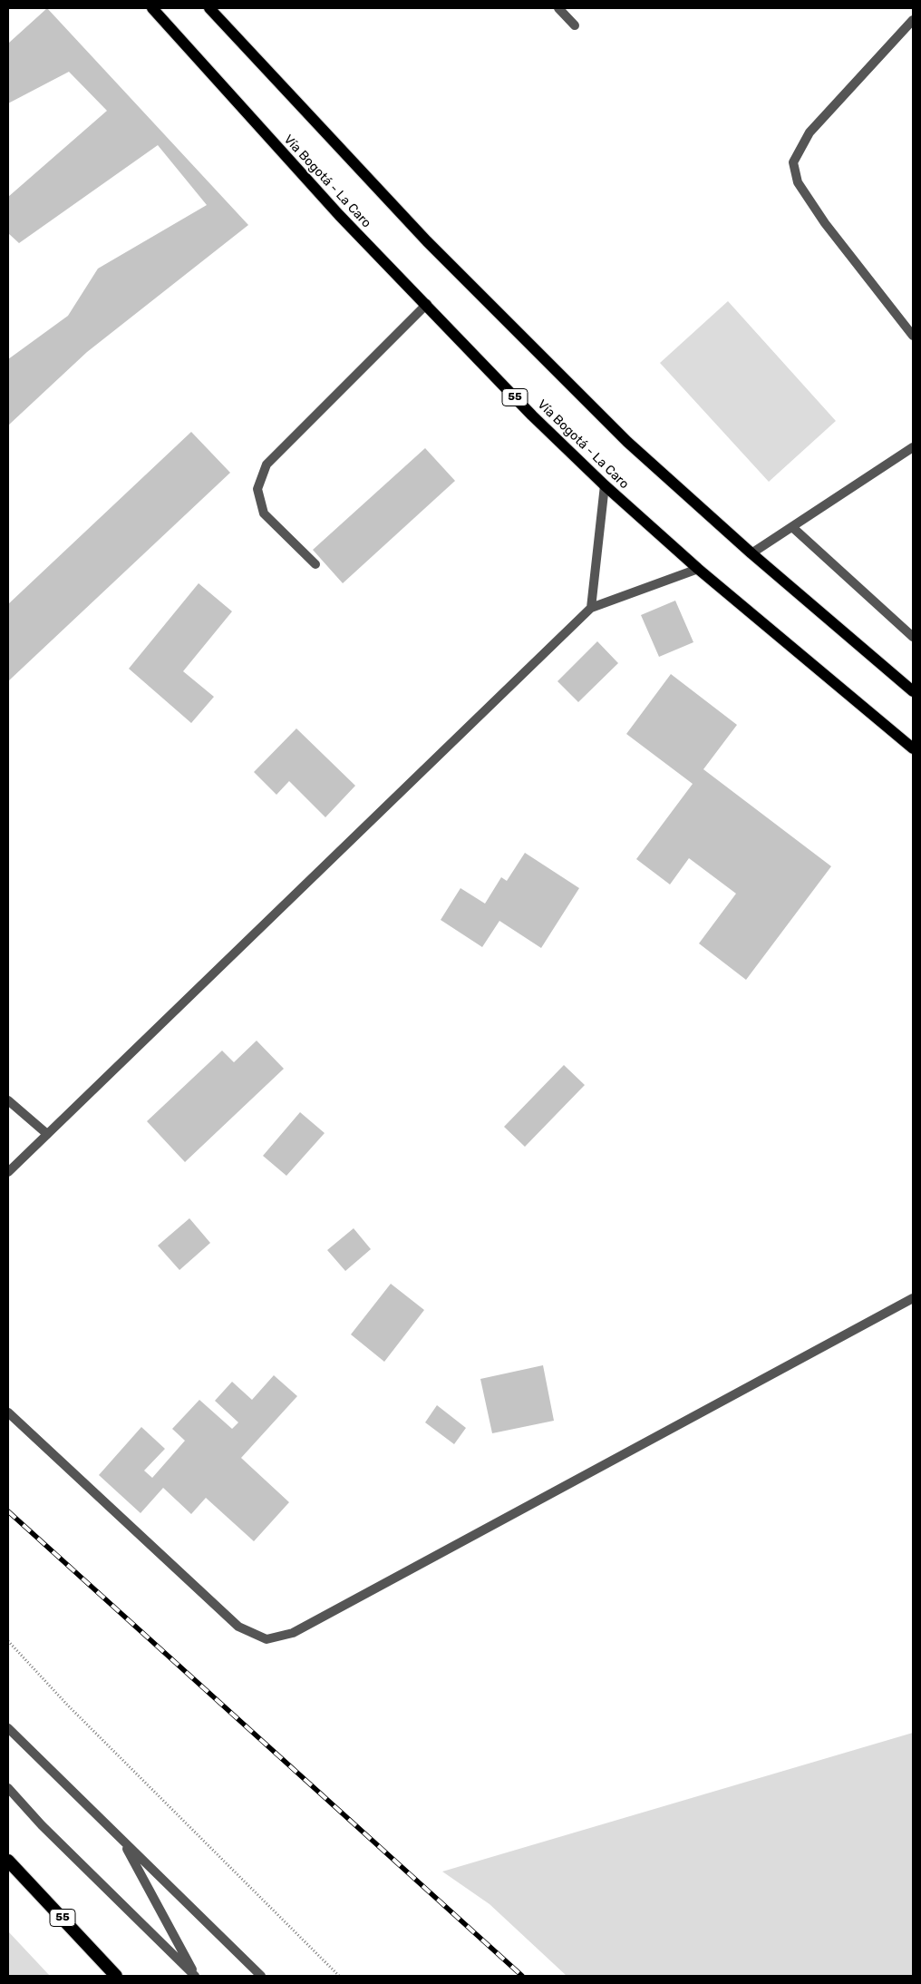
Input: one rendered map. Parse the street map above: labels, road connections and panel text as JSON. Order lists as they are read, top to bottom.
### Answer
{
  "streets": {
    "highway": ["55"],
    "main road": ["Vía Bogotá - La Caro"]
  }
}
